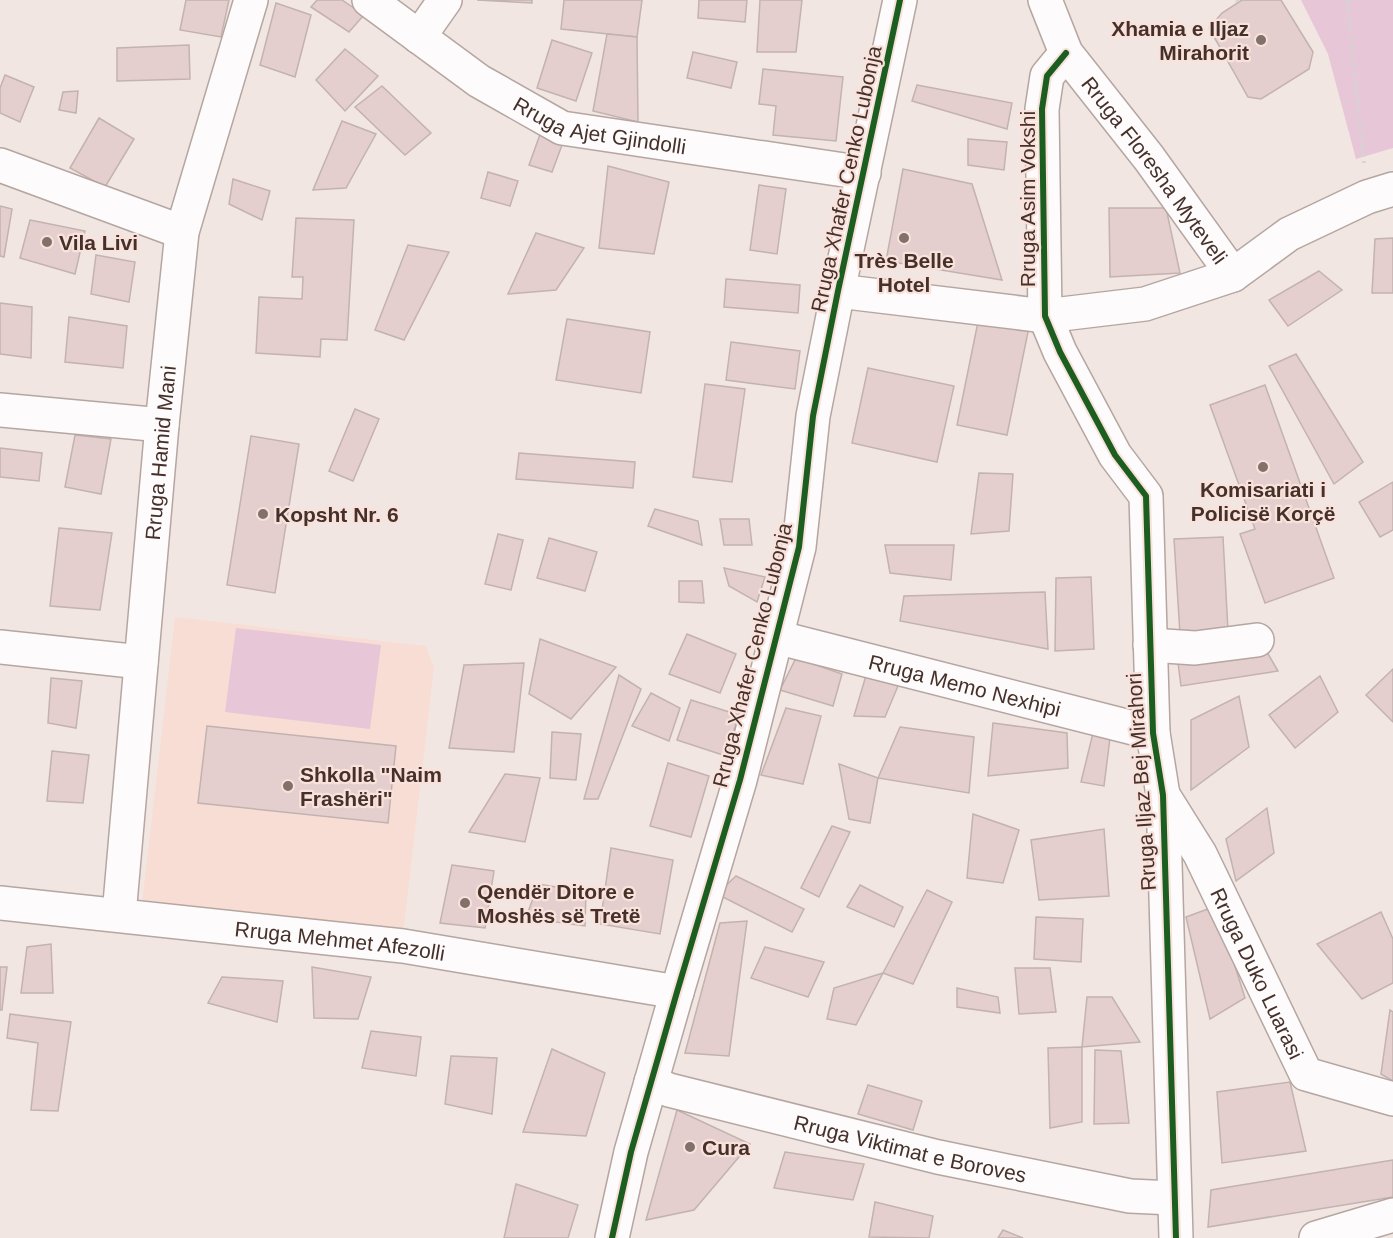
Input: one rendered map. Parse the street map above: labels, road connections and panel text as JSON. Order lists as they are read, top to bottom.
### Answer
{
  "streets": {
    "street": [
      "Rruga Ajet Gjindolli",
      "Rruga Floresha Myteveli",
      "Rruga Xhafer Cenko Lubonja",
      "Rruga Asim Vokshi",
      "Rruga Hamid Mani",
      "Rruga Memo Nexhipi",
      "Rruga Iljaz Bej Mirahori",
      "Rruga Mehmet Afezolli",
      "Rruga Duko Luarasi",
      "Rruga Viktimat e Boroves"
    ]
  },
  "crossings": [
    ["Rruga Ajet Gjindolli", "Rruga Xhafer Cenko Lubonja"],
    ["Rruga Floresha Myteveli", "Rruga Asim Vokshi"],
    ["Rruga Xhafer Cenko Lubonja", "Rruga Memo Nexhipi"],
    ["Rruga Xhafer Cenko Lubonja", "Rruga Mehmet Afezolli"],
    ["Rruga Xhafer Cenko Lubonja", "Rruga Viktimat e Boroves"],
    ["Rruga Asim Vokshi", "Rruga Iljaz Bej Mirahori"],
    ["Rruga Hamid Mani", "Rruga Mehmet Afezolli"],
    ["Rruga Memo Nexhipi", "Rruga Iljaz Bej Mirahori"],
    ["Rruga Iljaz Bej Mirahori", "Rruga Duko Luarasi"],
    ["Rruga Iljaz Bej Mirahori", "Rruga Viktimat e Boroves"]
  ],
  "places": [
    "Xhamia e Iljaz Mirahorit",
    "Très Belle Hotel",
    "Vila Livi",
    "Komisariati i Policisë Korçë",
    "Kopsht Nr. 6",
    "Shkolla \"Naim Frashëri\"",
    "Qendër Ditore e Moshës së Tretë",
    "Cura"
  ]
}
